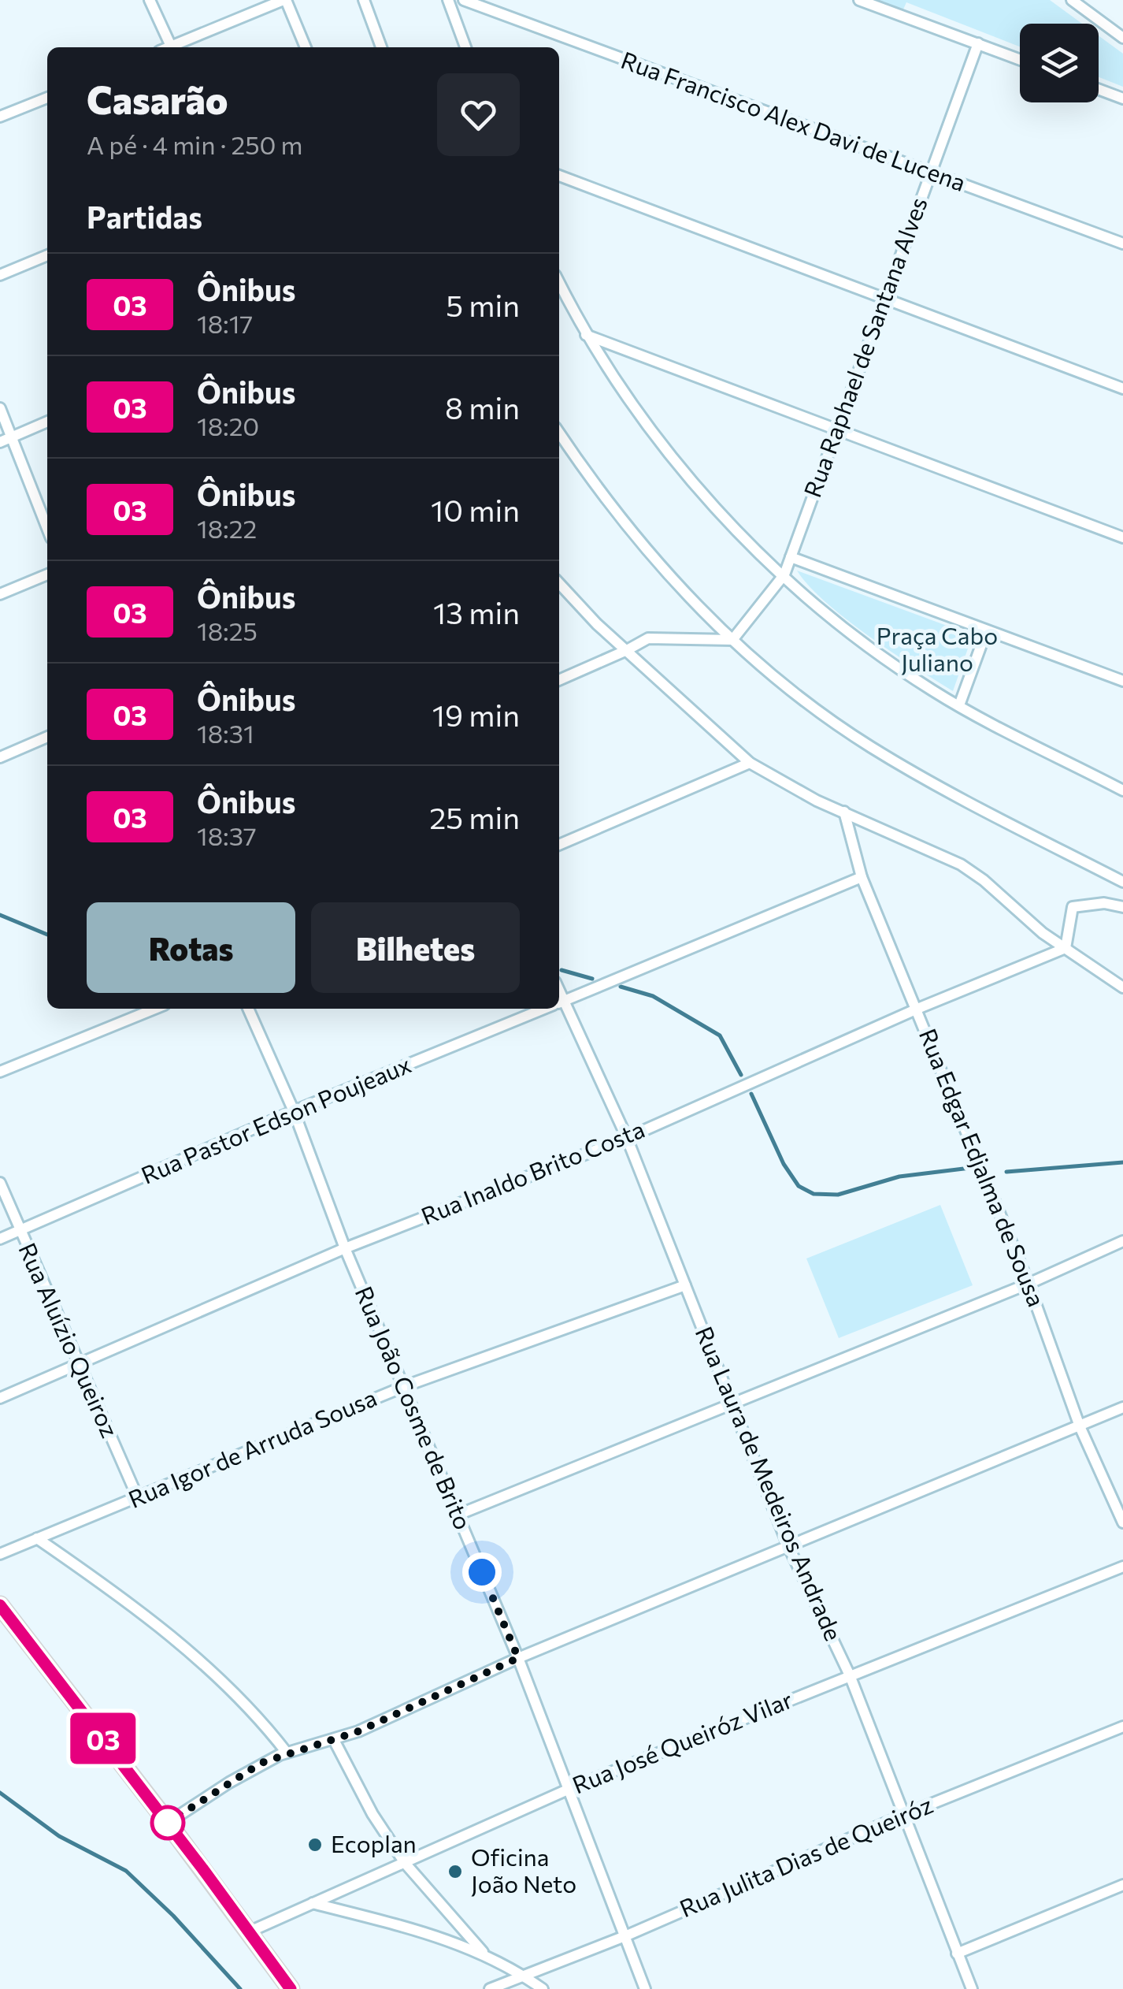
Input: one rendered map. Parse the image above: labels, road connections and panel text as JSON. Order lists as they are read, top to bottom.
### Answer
{
  "streets": {
    "street": [
      "Rua Francisco Alex Davi de Lucena",
      "Rua Raphael de Santana Alves",
      "Rua Pastor Edson Poujeaux",
      "Rua Edgar Edjalma de Sousa",
      "Rua Inaldo Brito Costa",
      "Rua Aluízio Queiroz",
      "Rua João Cosme de Brito",
      "Rua Igor de Arruda Sousa",
      "Rua Laura de Medeiros Andrade",
      "Rua José Queiróz Vilar",
      "Rua Julita Dias de Queiróz"
    ]
  },
  "crossings": [
    ["Rua Francisco Alex Davi de Lucena", "Rua Raphael de Santana Alves"],
    ["Rua Pastor Edson Poujeaux", "Rua Edgar Edjalma de Sousa"],
    ["Rua Pastor Edson Poujeaux", "Rua Aluízio Queiroz"],
    ["Rua Pastor Edson Poujeaux", "Rua João Cosme de Brito"],
    ["Rua Edgar Edjalma de Sousa", "Rua Inaldo Brito Costa"],
    ["Rua Inaldo Brito Costa", "Rua Aluízio Queiroz"],
    ["Rua Inaldo Brito Costa", "Rua João Cosme de Brito"],
    ["Rua Inaldo Brito Costa", "Rua Laura de Medeiros Andrade"],
    ["Rua Aluízio Queiroz", "Rua Igor de Arruda Sousa"],
    ["Rua João Cosme de Brito", "Rua Igor de Arruda Sousa"],
    ["Rua João Cosme de Brito", "Rua José Queiróz Vilar"],
    ["Rua João Cosme de Brito", "Rua Julita Dias de Queiróz"],
    ["Rua Igor de Arruda Sousa", "Rua Laura de Medeiros Andrade"],
    ["Rua Laura de Medeiros Andrade", "Rua José Queiróz Vilar"],
    ["Rua Laura de Medeiros Andrade", "Rua Julita Dias de Queiróz"]
  ],
  "parks": ["Praça Cabo Juliano"],
  "places": ["Ecoplan", "Oficina João Neto"],
  "lines": ["bus line 03"],
  "page": {
    "on_map": "03",
    "heading": [
      ["Casarão", "A pé · 4 min · 250 m"],
      "Partidas"
    ],
    "list": [
      {
        "mark": "03",
        "name": "Ônibus",
        "note": "18:17",
        "value": "5 min"
      },
      {
        "mark": "03",
        "name": "Ônibus",
        "note": "18:20",
        "value": "8 min"
      },
      {
        "mark": "03",
        "name": "Ônibus",
        "note": "18:22",
        "value": "10 min"
      },
      {
        "mark": "03",
        "name": "Ônibus",
        "note": "18:25",
        "value": "13 min"
      },
      {
        "mark": "03",
        "name": "Ônibus",
        "note": "18:31",
        "value": "19 min"
      },
      {
        "mark": "03",
        "name": "Ônibus",
        "note": "18:37",
        "value": "25 min"
      }
    ],
    "buttons": ["Rotas", "Bilhetes"]
  }
}
